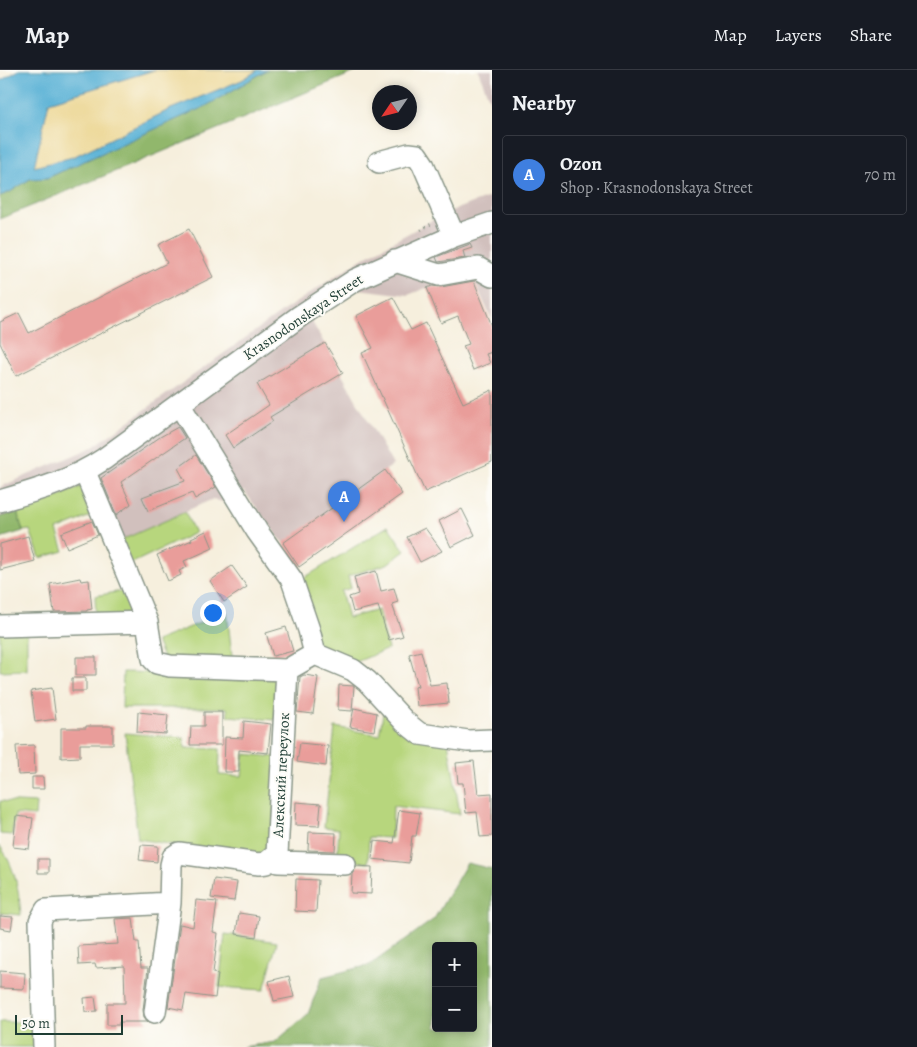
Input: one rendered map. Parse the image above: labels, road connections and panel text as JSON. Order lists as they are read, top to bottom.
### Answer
{
  "streets": {
    "street": ["Krasnodonskaya Street", "Алекский переулок"]
  },
  "scale_bar": "50 m",
  "north": "bottom left",
  "page": {
    "header": "Map",
    "nav": ["Map", "Layers", "Share"],
    "heading": "Nearby",
    "list": [
      {
        "mark": "A",
        "name": "Ozon",
        "note": "Shop · Krasnodonskaya Street",
        "value": "70 m"
      }
    ],
    "pins": "A",
    "map_buttons": ["+", "−"],
    "scale": "50 m"
  }
}
